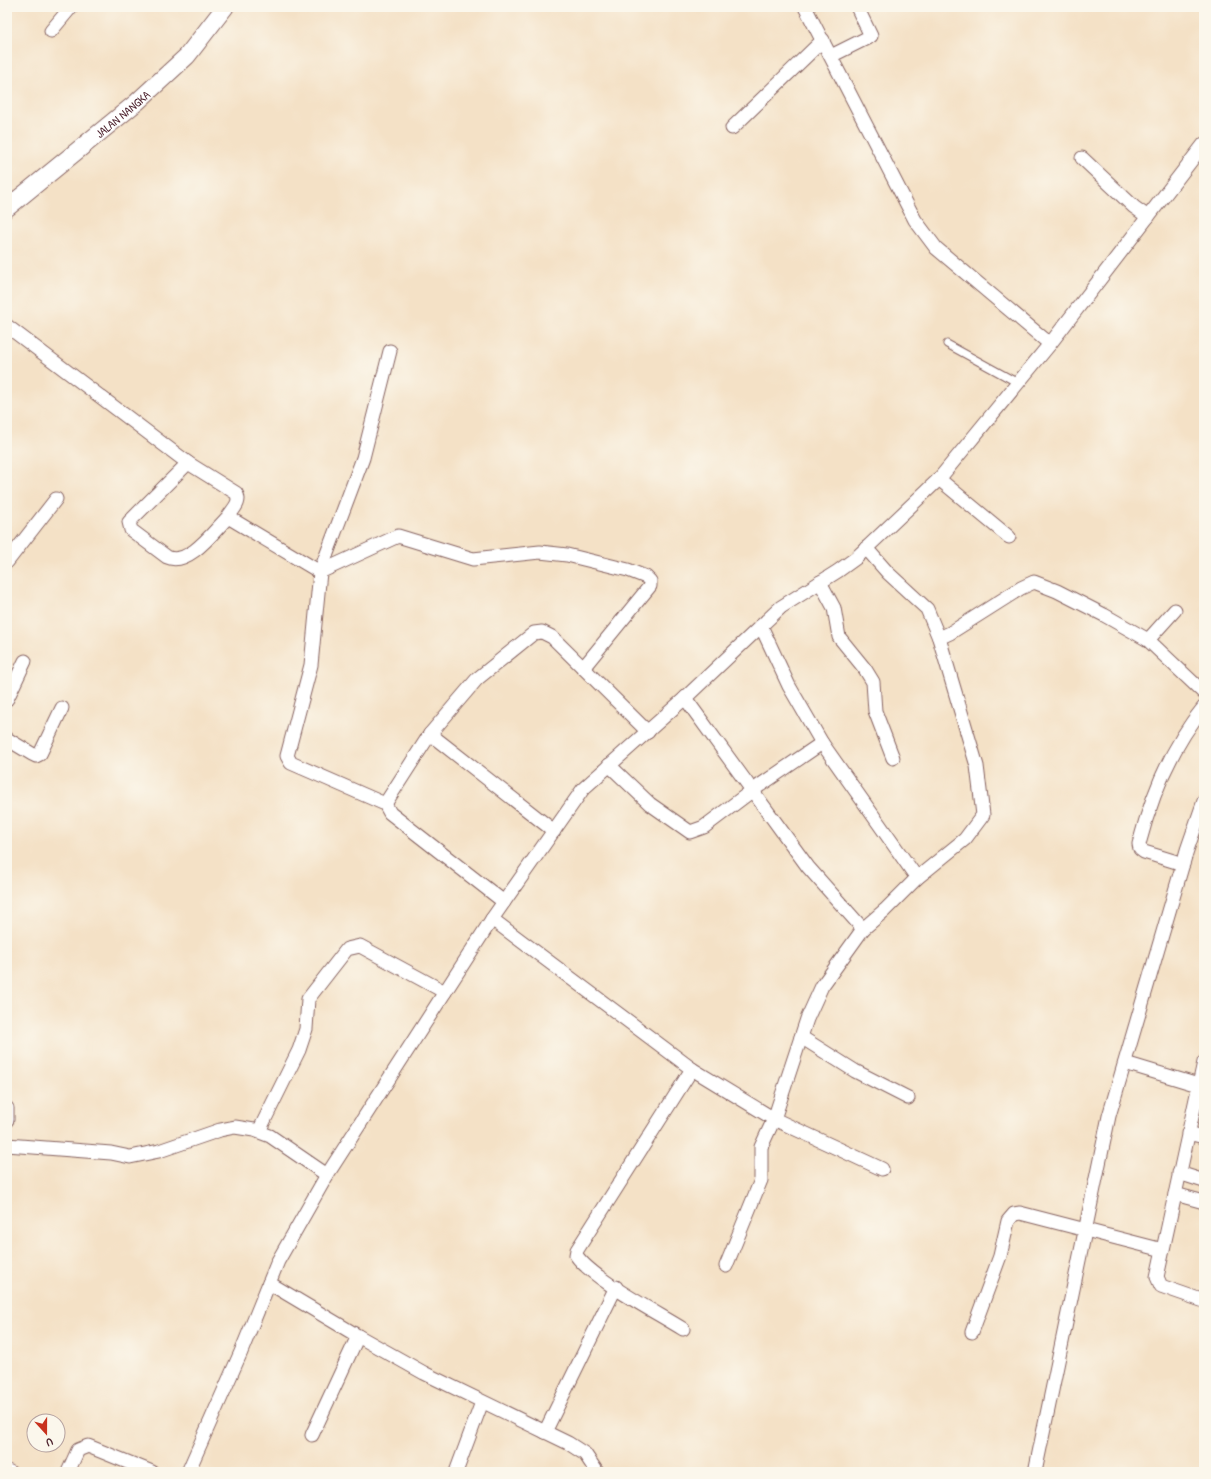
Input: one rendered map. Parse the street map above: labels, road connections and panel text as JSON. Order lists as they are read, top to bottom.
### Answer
{
  "streets": {
    "street": ["JALAN NANGKA"]
  },
  "north": "bottom"
}
